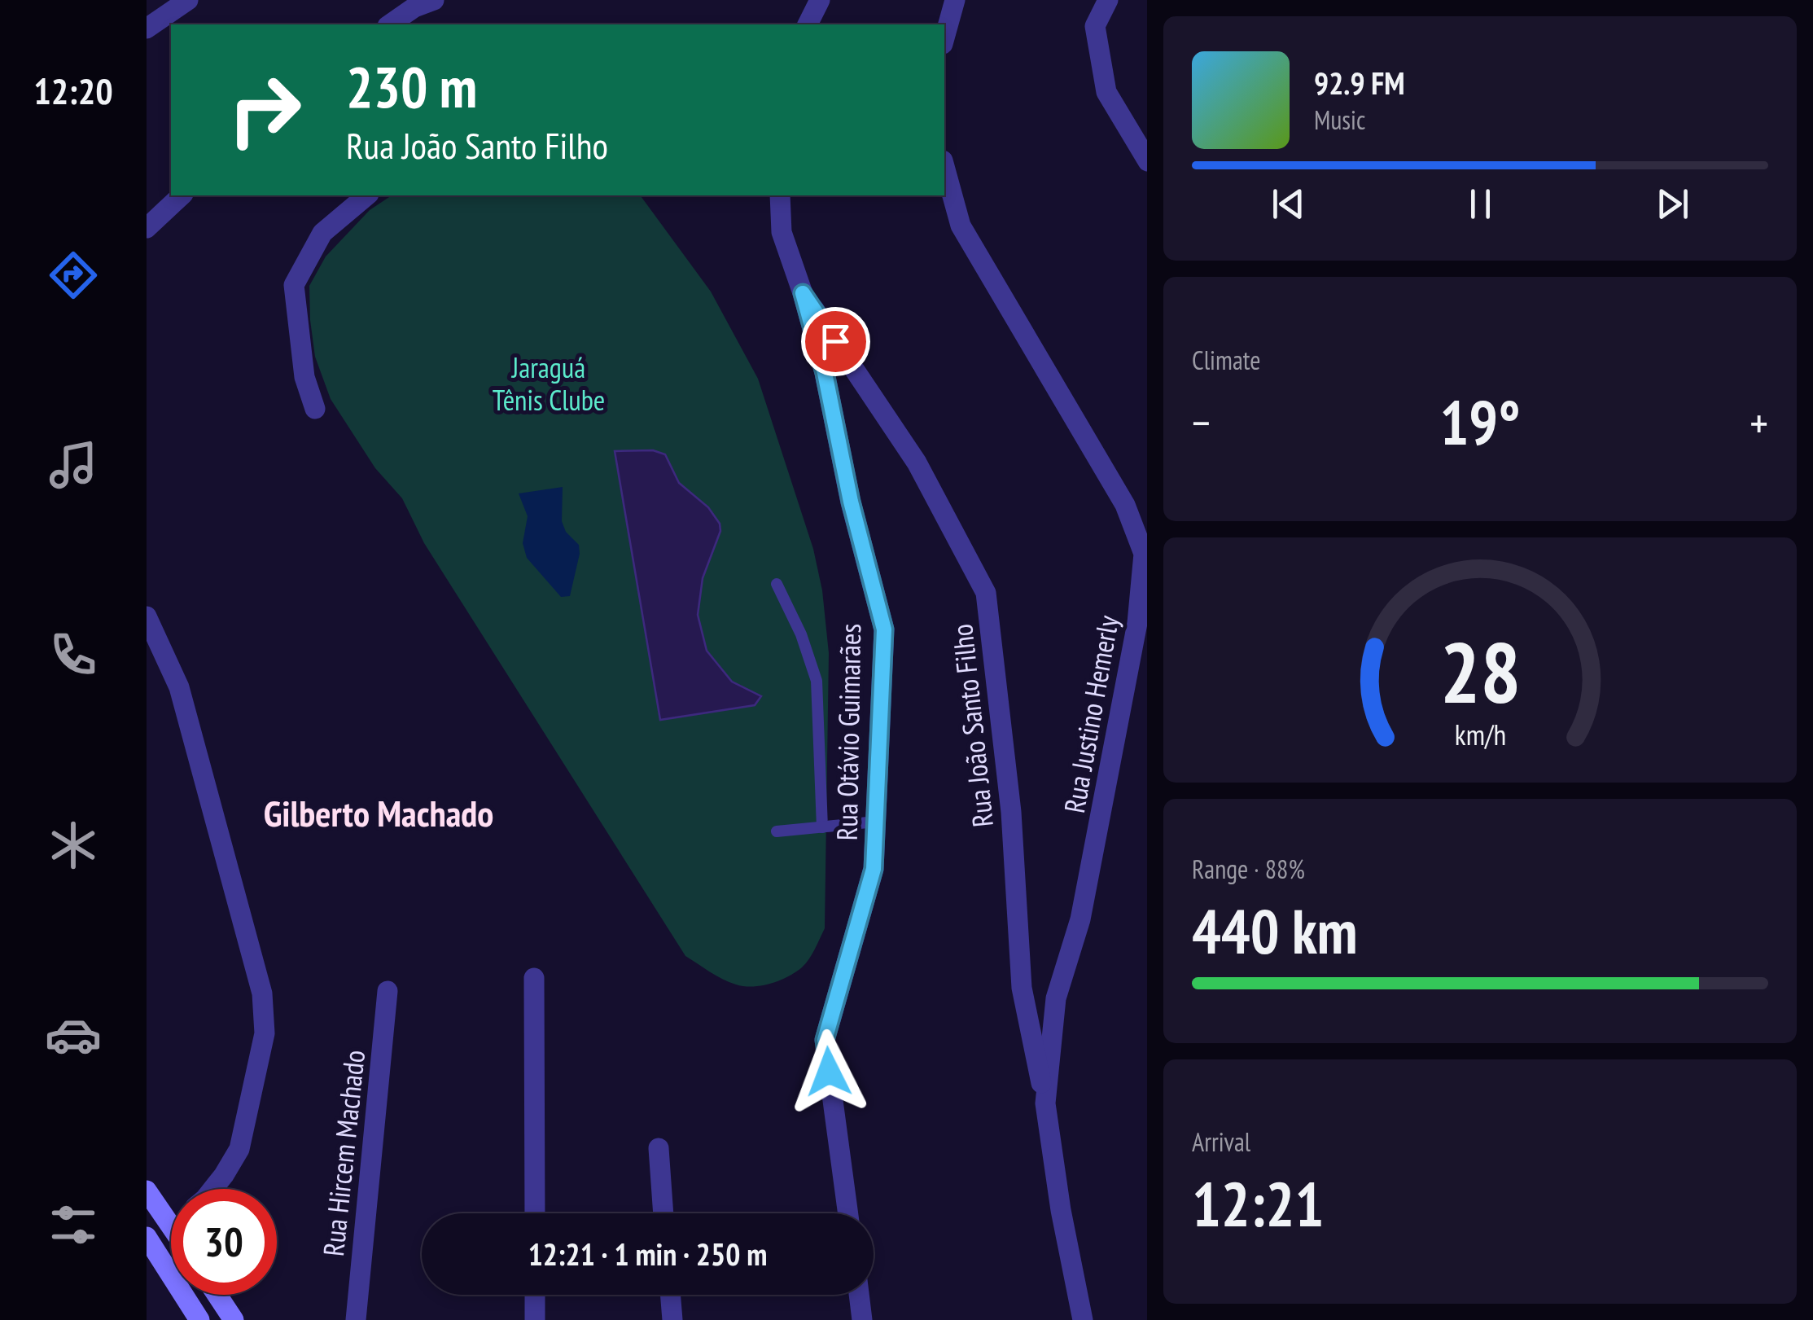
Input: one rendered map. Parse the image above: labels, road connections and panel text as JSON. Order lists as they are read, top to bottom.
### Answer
{
  "streets": {
    "street": [
      "Rua Justino Hemerly",
      "Rua João Santo Filho",
      "Rua Otávio Guimarães",
      "Rua Hircem Machado"
    ]
  },
  "crossings": [
    ["Rua Justino Hemerly", "Rua João Santo Filho"],
    ["Rua João Santo Filho", "Rua Otávio Guimarães"]
  ],
  "districts": ["Gilberto Machado"],
  "parks": ["Jaraguá Tênis Clube"],
  "page": {
    "tabs": "12:20",
    "turn": ["230 m", "Rua João Santo Filho"],
    "song": ["92.9 FM", "Music"],
    "tile": [
      "Climate",
      ["Range · 88%", "440 km"],
      ["Arrival", "12:21"]
    ],
    "heat": ["−", "19°", "+"],
    "limit": "30",
    "trip": "12:21 · 1 min · 250 m",
    "gauge": ["28", "km/h"]
  }
}
